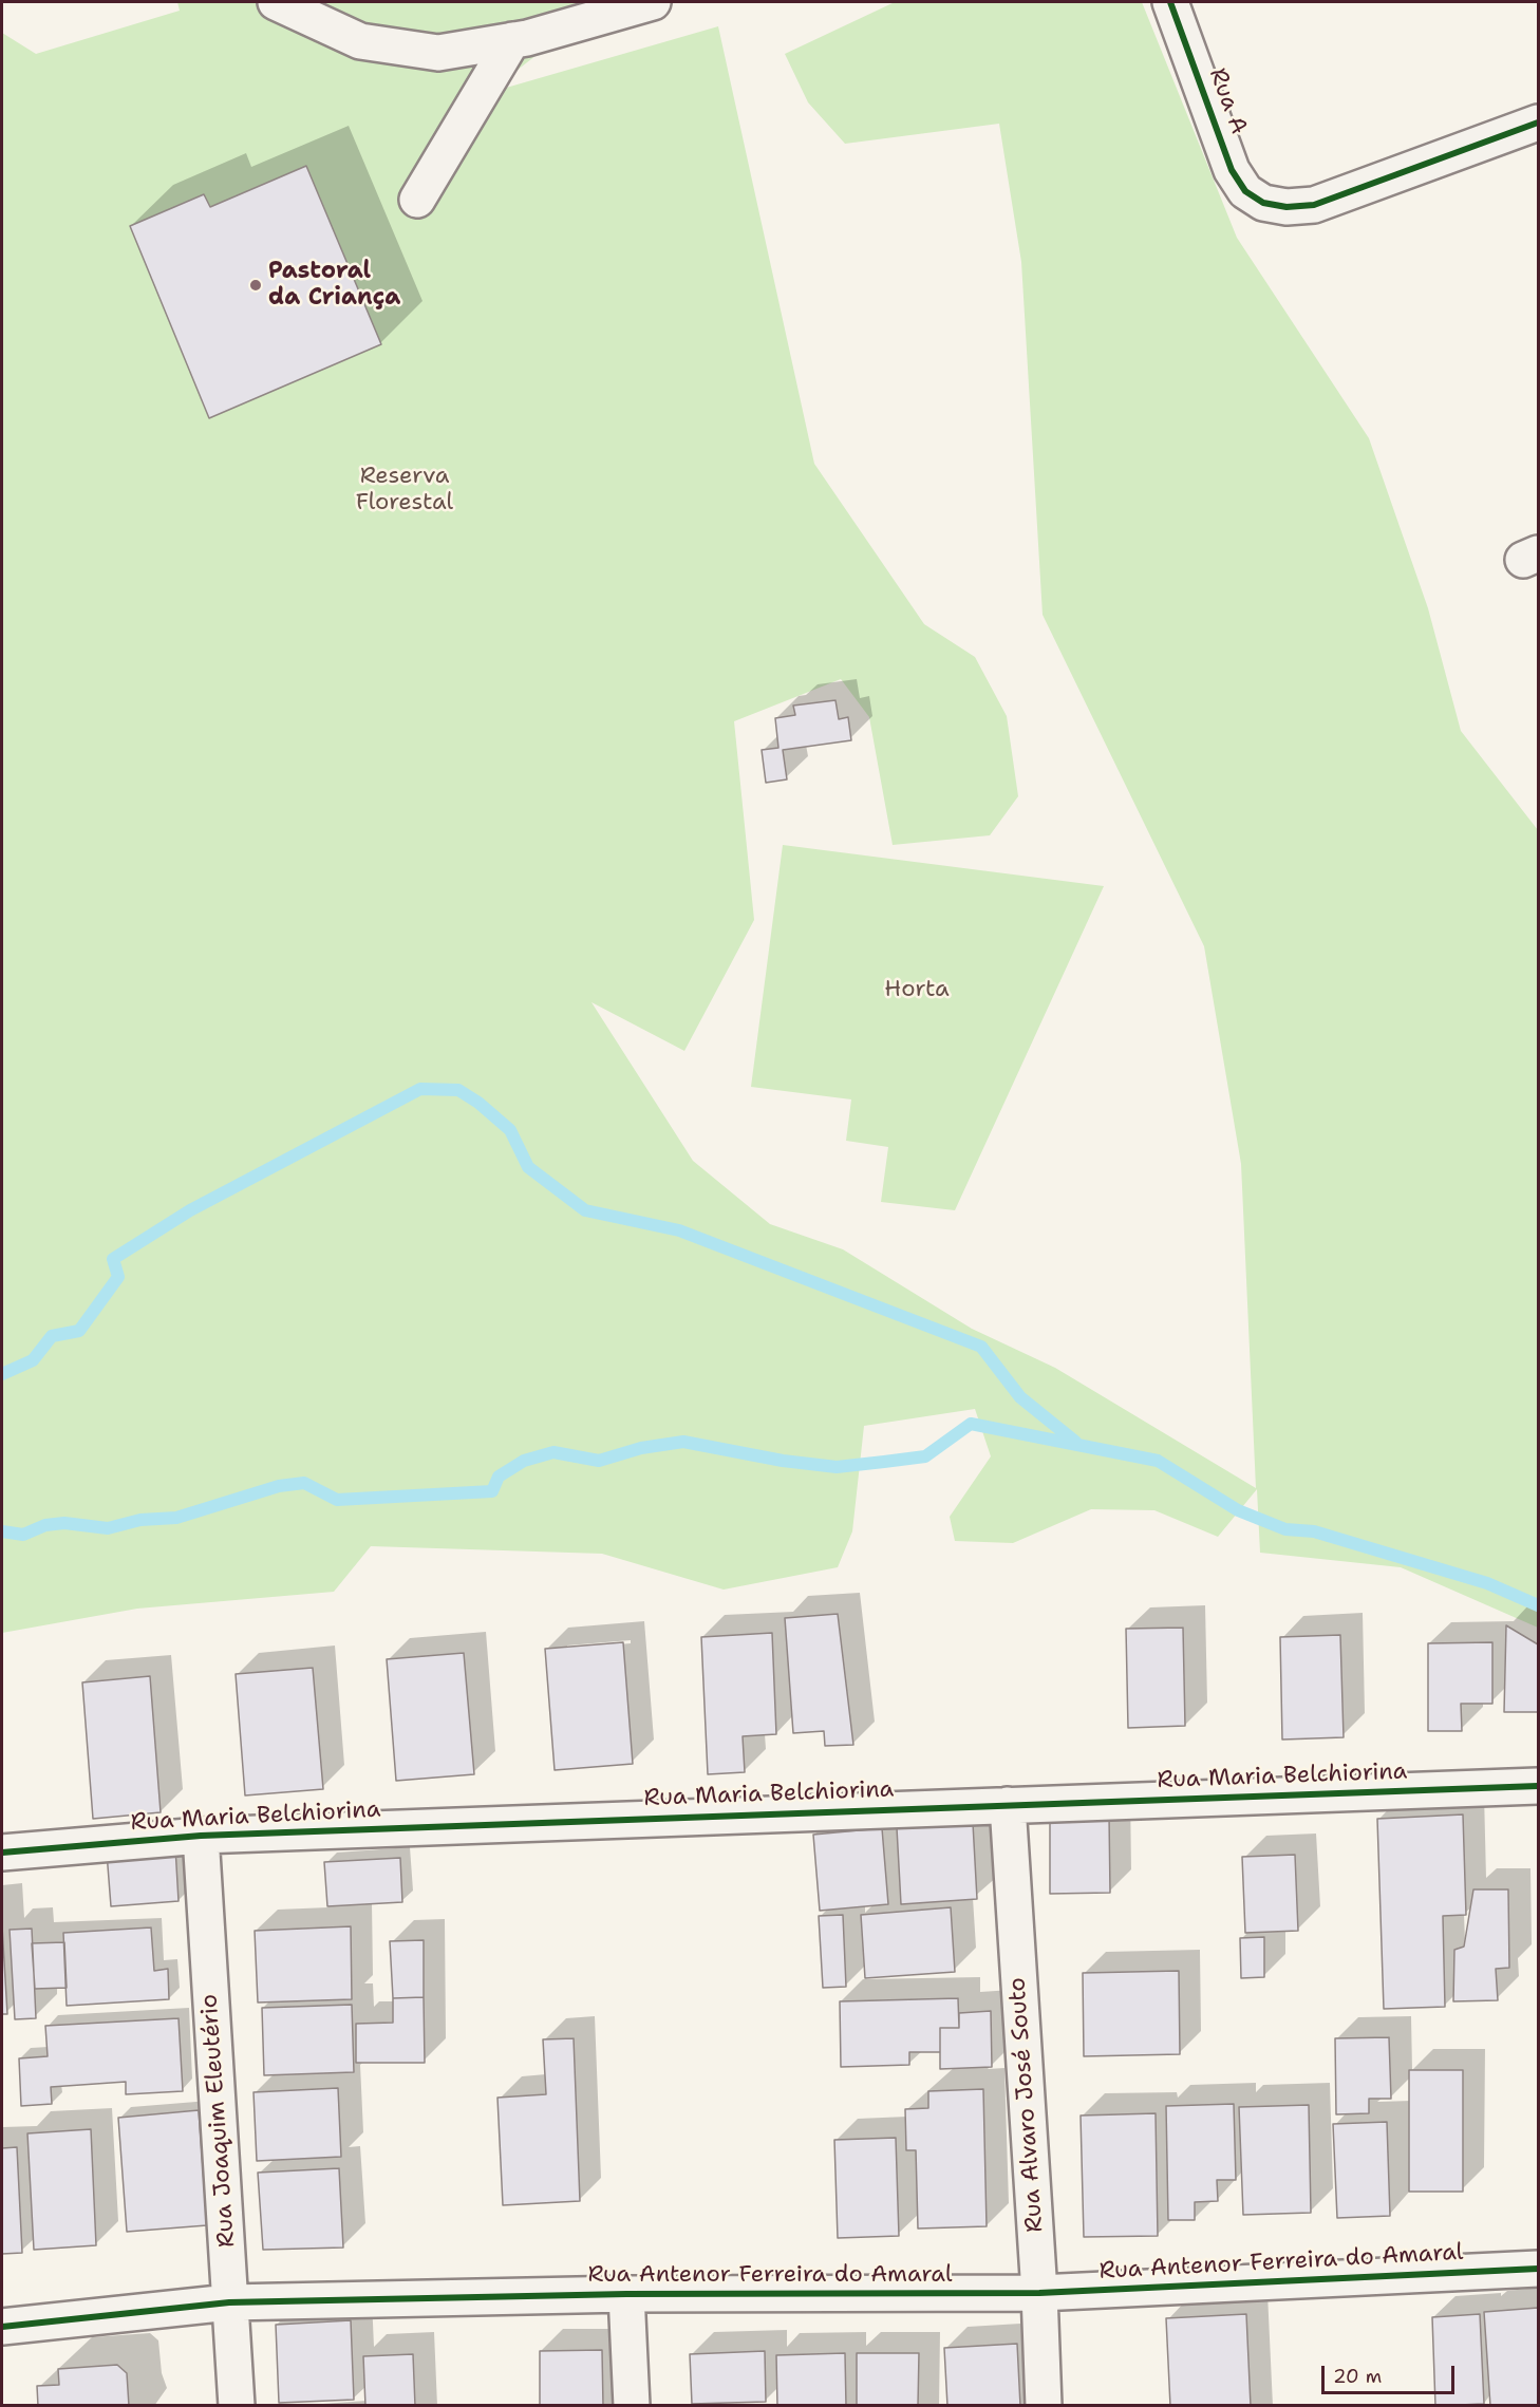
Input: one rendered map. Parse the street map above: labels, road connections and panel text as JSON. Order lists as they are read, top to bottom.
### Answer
{
  "streets": {
    "street": [
      "Rua A",
      "Rua Maria Belchiorina",
      "Rua Alvaro José Souto",
      "Rua Joaquim Eleutério",
      "Rua Antenor Ferreira do Amaral"
    ]
  },
  "crossings": [
    ["Rua Maria Belchiorina", "Rua Alvaro José Souto"],
    ["Rua Maria Belchiorina", "Rua Joaquim Eleutério"],
    ["Rua Alvaro José Souto", "Rua Antenor Ferreira do Amaral"],
    ["Rua Joaquim Eleutério", "Rua Antenor Ferreira do Amaral"]
  ],
  "parks": ["Reserva Florestal", "Horta"],
  "places": ["Pastoral da Criança"],
  "scale_bar": "20 m"
}
